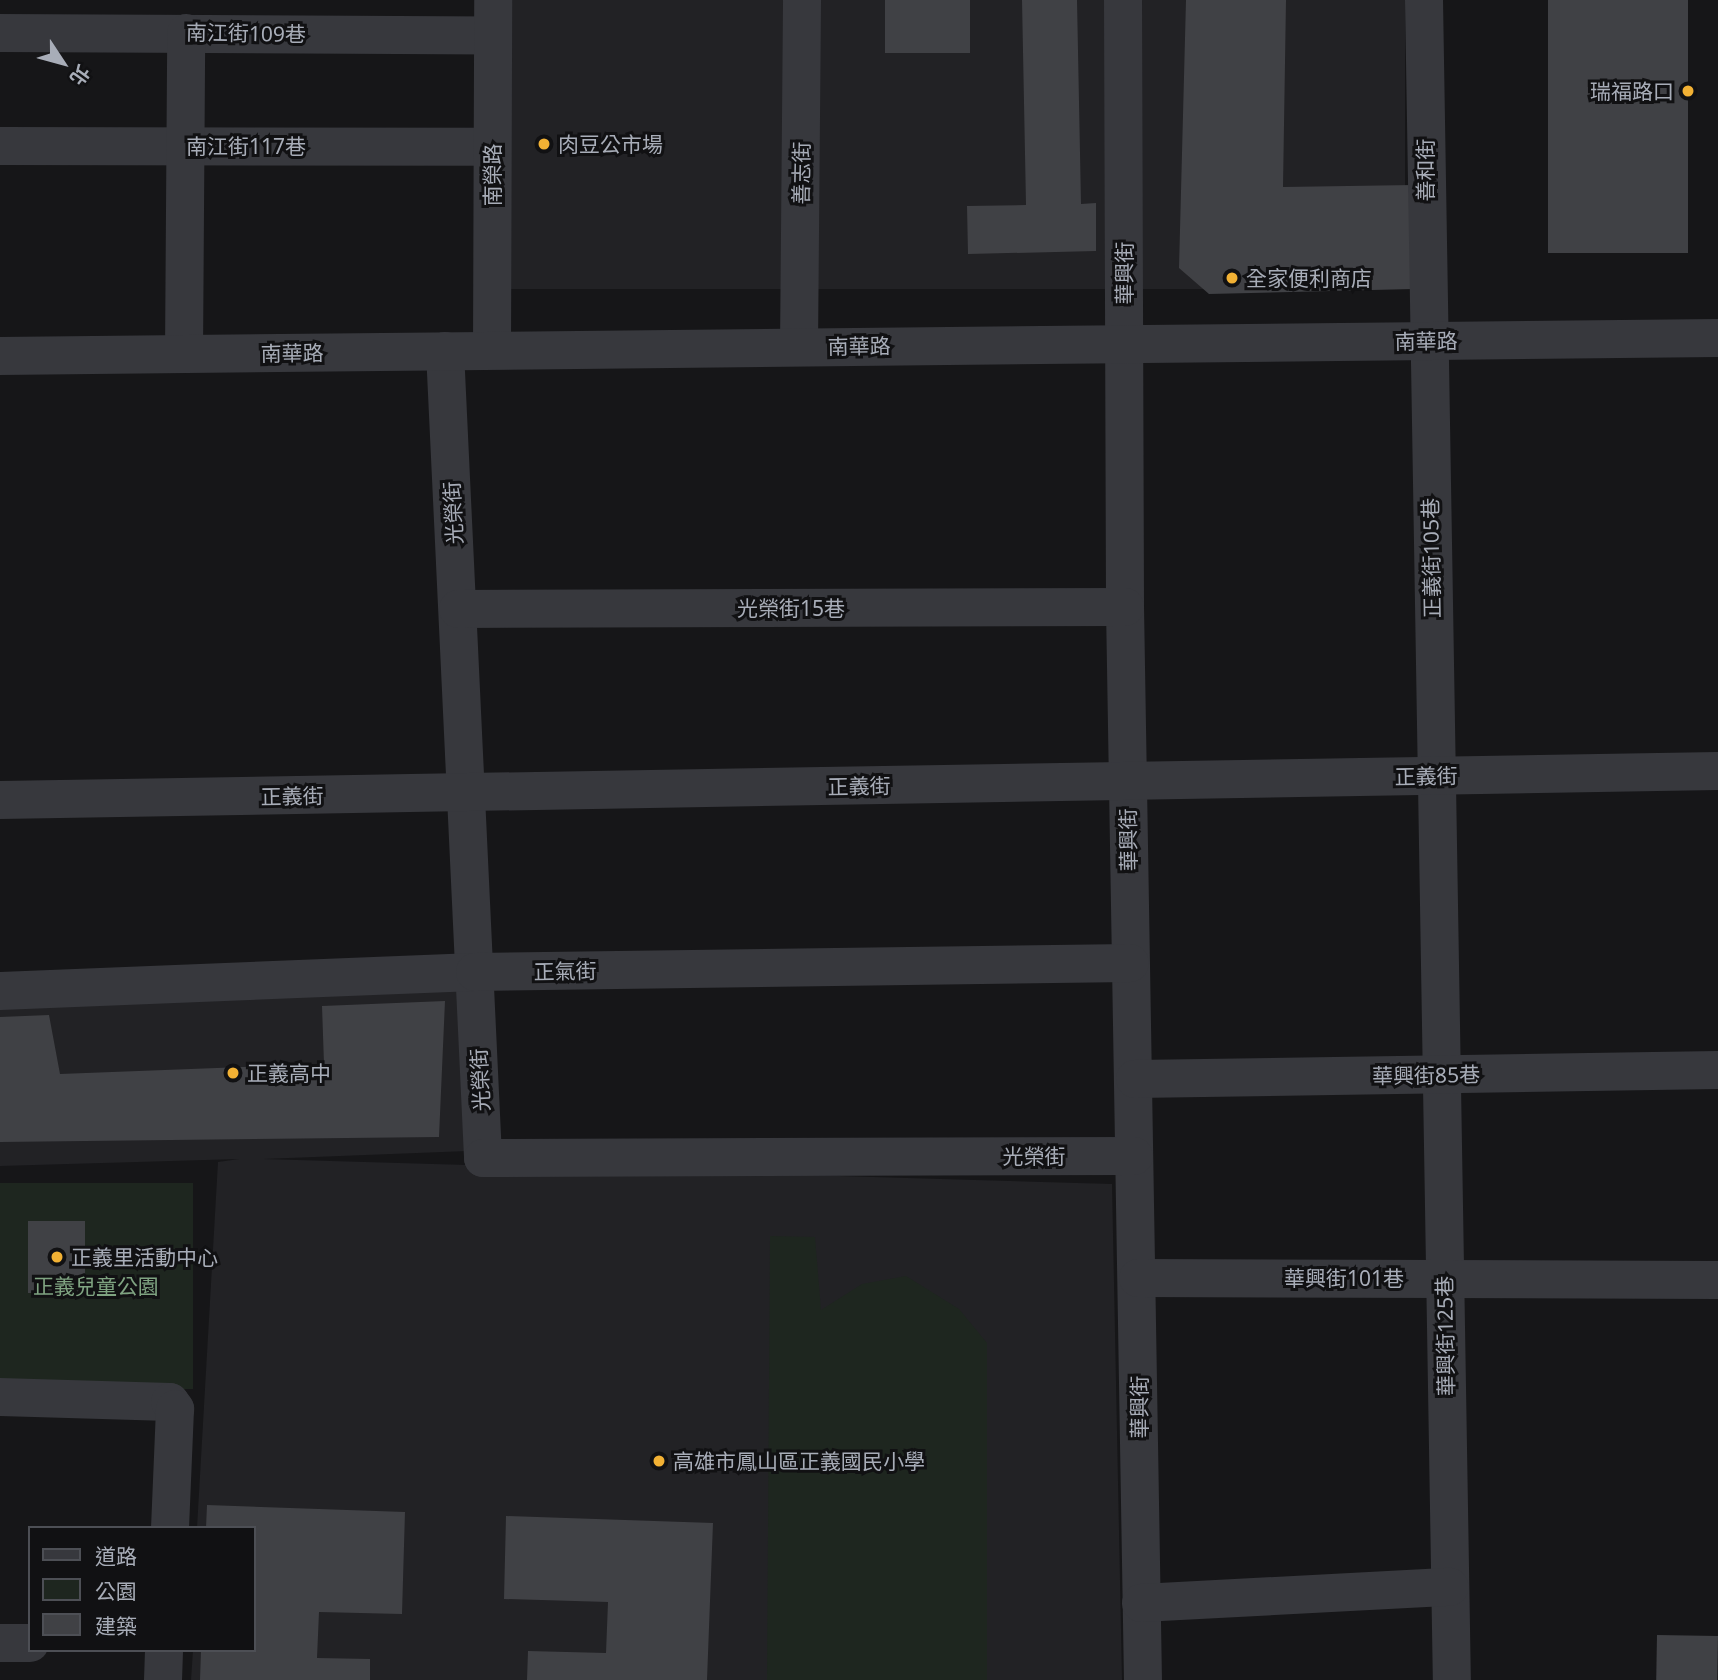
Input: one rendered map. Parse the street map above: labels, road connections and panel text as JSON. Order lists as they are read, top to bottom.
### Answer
{
  "streets": {
    "street": [
      "南江街109巷",
      "南江街117巷",
      "善和街",
      "善志街",
      "南榮路",
      "華興街",
      "南華路",
      "光榮街",
      "正義街105巷",
      "光榮街15巷",
      "正義街",
      "正氣街",
      "華興街85巷",
      "華興街101巷",
      "華興街125巷"
    ]
  },
  "crossings": [
    ["南江街109巷", "南榮路"],
    ["南江街117巷", "南榮路"],
    ["善和街", "南華路"],
    ["善和街", "正義街105巷"],
    ["善志街", "南華路"],
    ["南榮路", "南華路"],
    ["華興街", "南華路"],
    ["華興街", "光榮街"],
    ["華興街", "光榮街15巷"],
    ["華興街", "正義街"],
    ["華興街", "正氣街"],
    ["華興街", "華興街85巷"],
    ["華興街", "華興街101巷"],
    ["南華路", "光榮街"],
    ["南華路", "正義街105巷"],
    ["光榮街", "光榮街15巷"],
    ["光榮街", "正義街"],
    ["光榮街", "正氣街"],
    ["正義街105巷", "正義街"],
    ["正義街105巷", "華興街125巷"],
    ["正義街", "華興街125巷"],
    ["華興街85巷", "華興街125巷"],
    ["華興街101巷", "華興街125巷"]
  ],
  "parks": ["正義兒童公園"],
  "places": [
    "瑞福路口",
    "肉豆公市場",
    "全家便利商店",
    "正義高中",
    "正義里活動中心",
    "高雄市鳳山區正義國民小學"
  ],
  "legend": ["道路", "公園", "建築"],
  "north": "bottom right"
}
